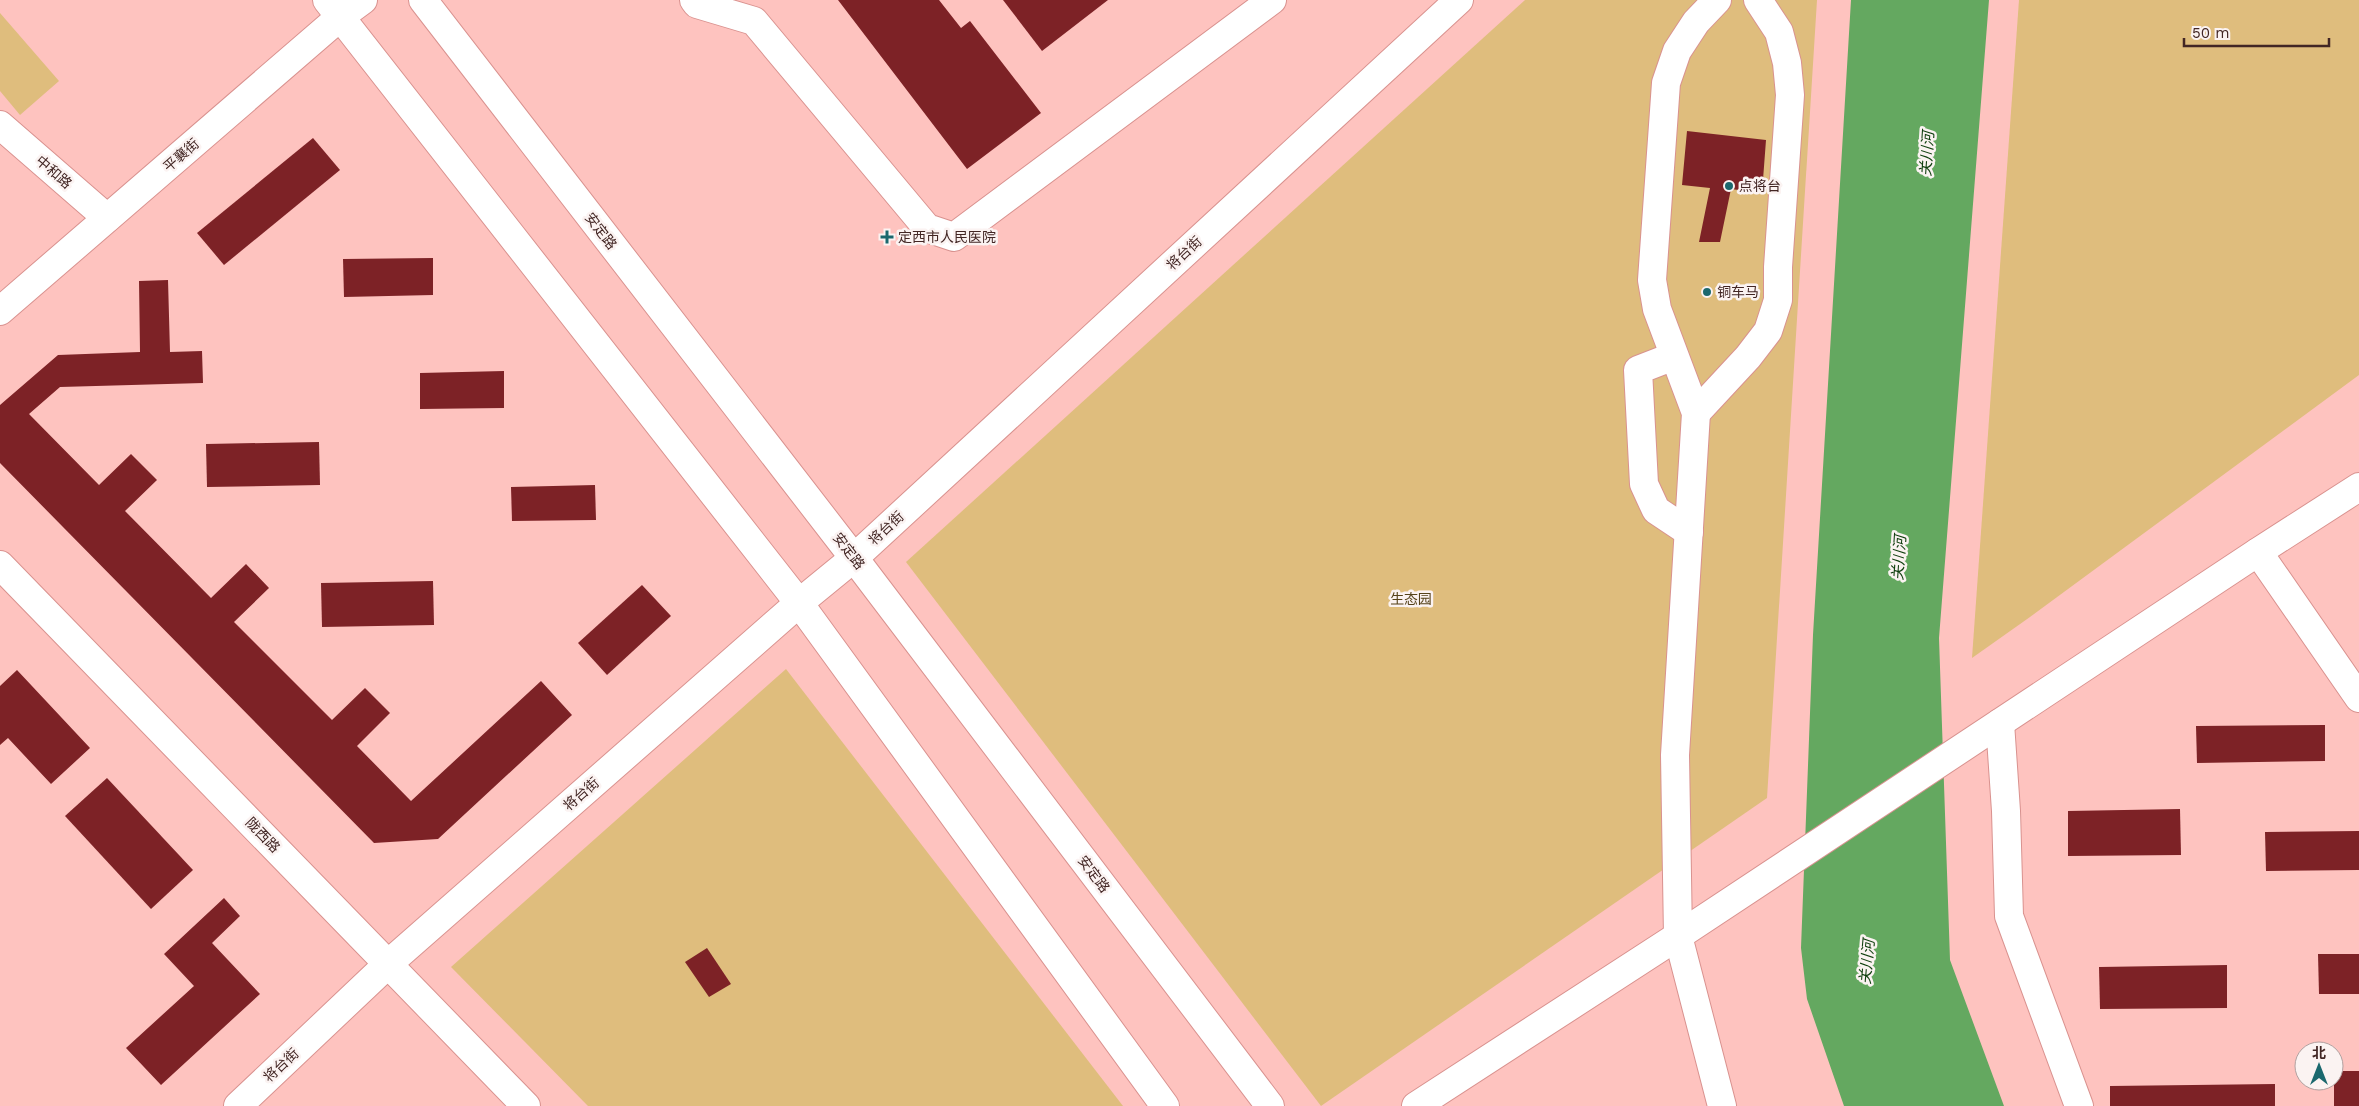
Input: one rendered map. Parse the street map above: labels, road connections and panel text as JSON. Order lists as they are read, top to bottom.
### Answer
{
  "streets": {
    "street": [
      "平襄街",
      "中和路",
      "安定路",
      "将台街",
      "陇西路"
    ]
  },
  "crossings": [
    ["平襄街", "中和路"],
    ["安定路", "将台街"],
    ["将台街", "陇西路"]
  ],
  "water": ["关川河"],
  "parks": ["生态园"],
  "places": {
    "other": ["点将台", "铜车马"],
    "health": ["定西市人民医院"]
  },
  "scale_bar": "50 m",
  "north": "top"
}
